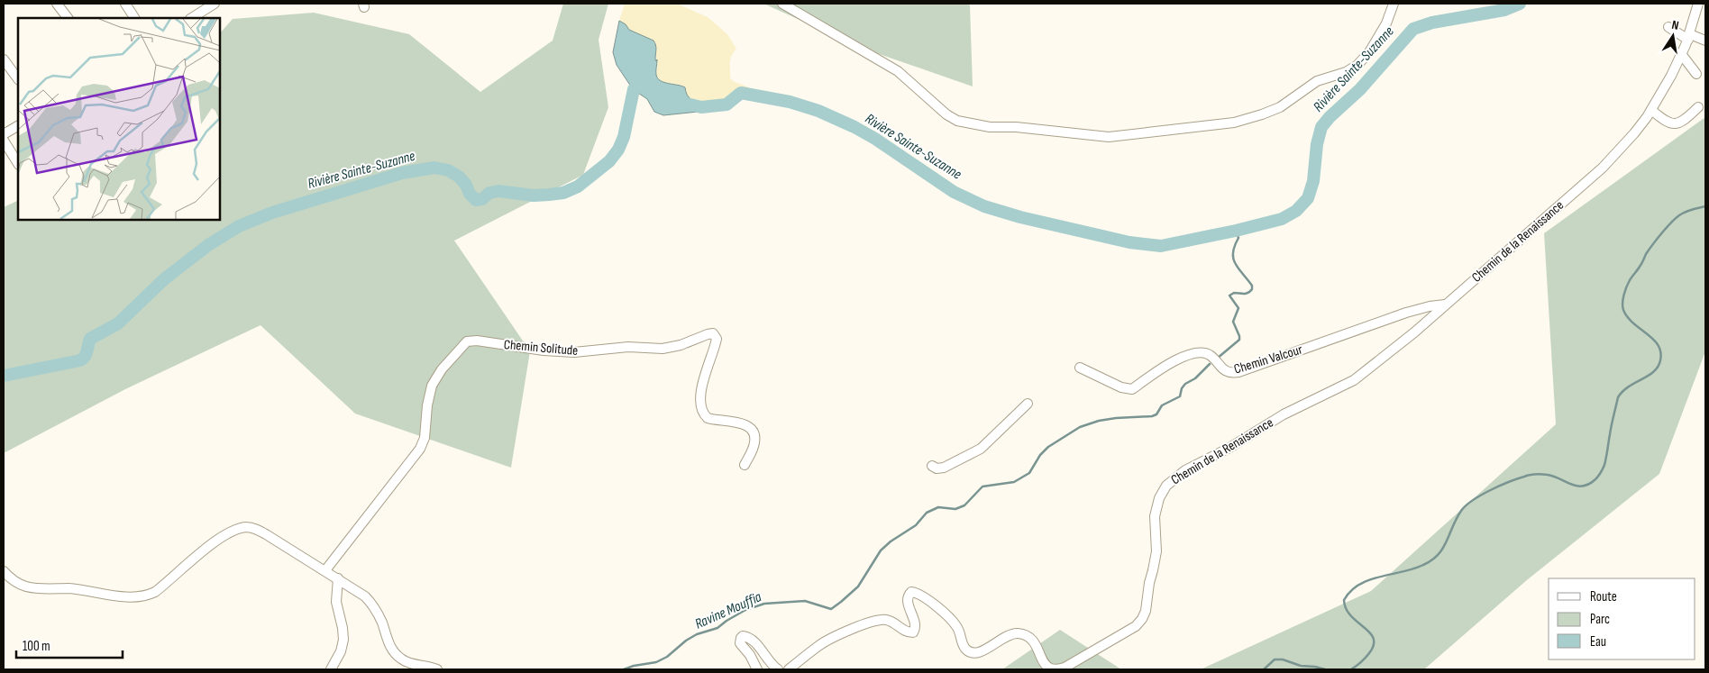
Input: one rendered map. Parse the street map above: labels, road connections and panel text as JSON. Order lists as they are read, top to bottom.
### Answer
{
  "streets": {
    "street": ["Chemin de la Renaissance", "Chemin Solitude", "Chemin Valcour"]
  },
  "crossings": [
    ["Chemin de la Renaissance", "Chemin Valcour"]
  ],
  "water": ["Rivière Sainte-Suzanne", "Ravine Mouffia"],
  "legend": ["Route", "Parc", "Eau"],
  "scale_bar": "100 m",
  "north": "top"
}
